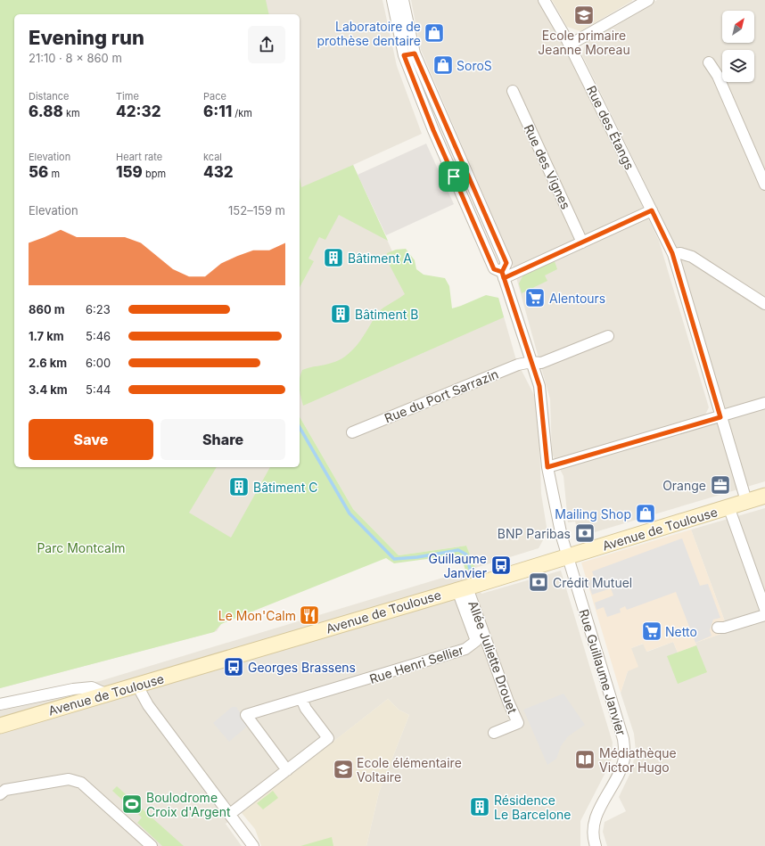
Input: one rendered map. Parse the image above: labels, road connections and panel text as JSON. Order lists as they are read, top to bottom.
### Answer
{
  "streets": {
    "main road": ["Avenue de Toulouse"],
    "street": [
      "Rue des Étangs",
      "Rue des Vignes",
      "Rue du Port Sarrazin",
      "Allée Juliette Drouet",
      "Rue Henri Sellier",
      "Rue Guillaume Janvier"
    ]
  },
  "crossings": [
    ["Rue des Étangs", "Avenue de Toulouse"],
    ["Rue du Port Sarrazin", "Rue Guillaume Janvier"],
    ["Avenue de Toulouse", "Allée Juliette Drouet"],
    ["Avenue de Toulouse", "Rue Henri Sellier"],
    ["Avenue de Toulouse", "Rue Guillaume Janvier"],
    ["Allée Juliette Drouet", "Rue Henri Sellier"]
  ],
  "parks": ["Parc Montcalm"],
  "places": {
    "school or university": ["Ecole primaire Jeanne Moreau", "Ecole élémentaire Voltaire"],
    "shop": ["Laboratoire de prothèse dentaire", "SoroS", "Mailing Shop"],
    "building": [
      "Bâtiment A",
      "Bâtiment B",
      "Bâtiment C",
      "Résidence Le Barcelone"
    ],
    "supermarket": ["Alentours", "Netto"],
    "office": ["Orange"],
    "bank": ["BNP Paribas", "Crédit Mutuel"],
    "bus stop": ["Guillaume Janvier", "Georges Brassens"],
    "restaurant": ["Le Mon'Calm"],
    "library": ["Médiathèque Victor Hugo"],
    "sports": ["Boulodrome Croix d'Argent"]
  },
  "north": "top right",
  "page": {
    "heading": ["Evening run", "21:10 · 8 × 860 m"],
    "stats": [
      ["Distance", "6.88 km"],
      ["Time", "42:32"],
      ["Pace", "6:11 /km"],
      ["Elevation", "56 m"],
      ["Heart rate", "159 bpm"],
      ["kcal", "432"]
    ],
    "chart": ["Elevation", "152–159 m"],
    "list": [
      {
        "name": "860 m",
        "note": "6:23"
      },
      {
        "name": "1.7 km",
        "note": "5:46"
      },
      {
        "name": "2.6 km",
        "note": "6:00"
      },
      {
        "name": "3.4 km",
        "note": "5:44"
      }
    ],
    "buttons": ["Save", "Share"]
  }
}
